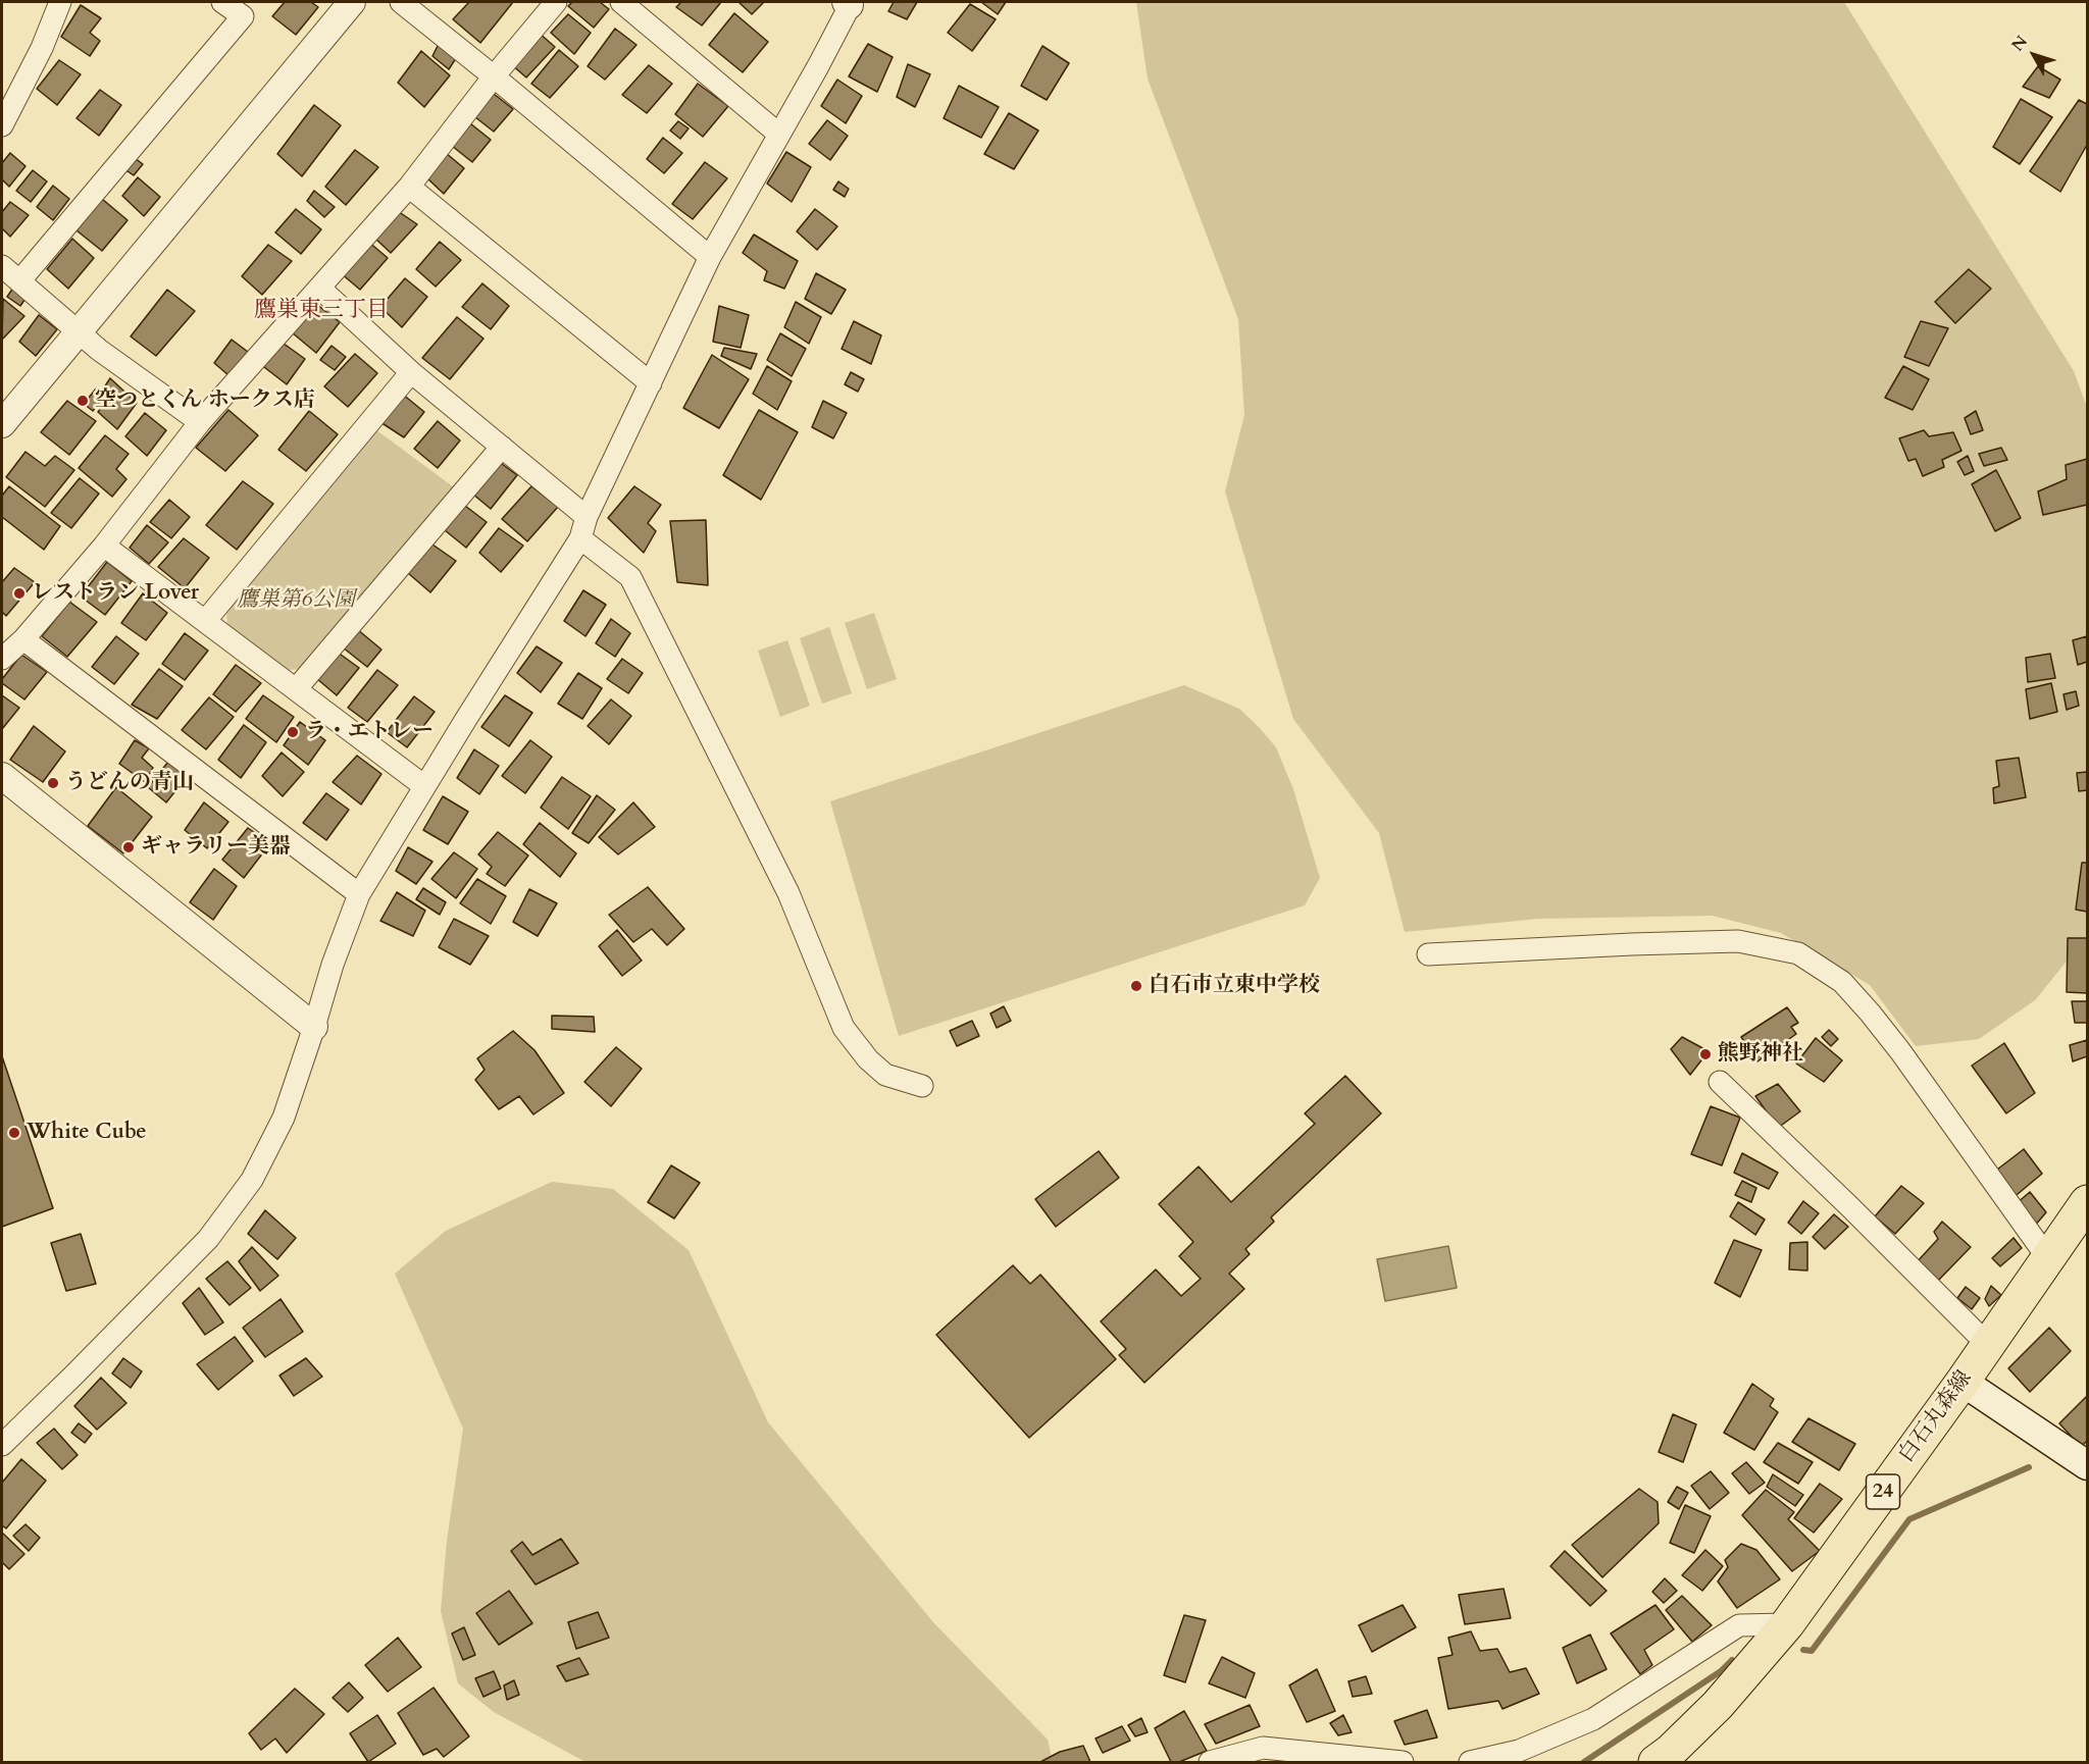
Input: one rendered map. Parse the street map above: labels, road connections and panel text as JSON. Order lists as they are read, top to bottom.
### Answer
{
  "streets": {
    "main road": ["白石丸森線", "24"]
  },
  "districts": ["鷹巣東三丁目"],
  "parks": ["鷹巣第6公園"],
  "places": [
    "空つとくん ホークス店",
    "レストラン Lover",
    "ラ・エトレー",
    "うどんの青山",
    "ギャラリー美器",
    "白石市立東中学校",
    "熊野神社",
    "White Cube"
  ],
  "north": "top left"
}
